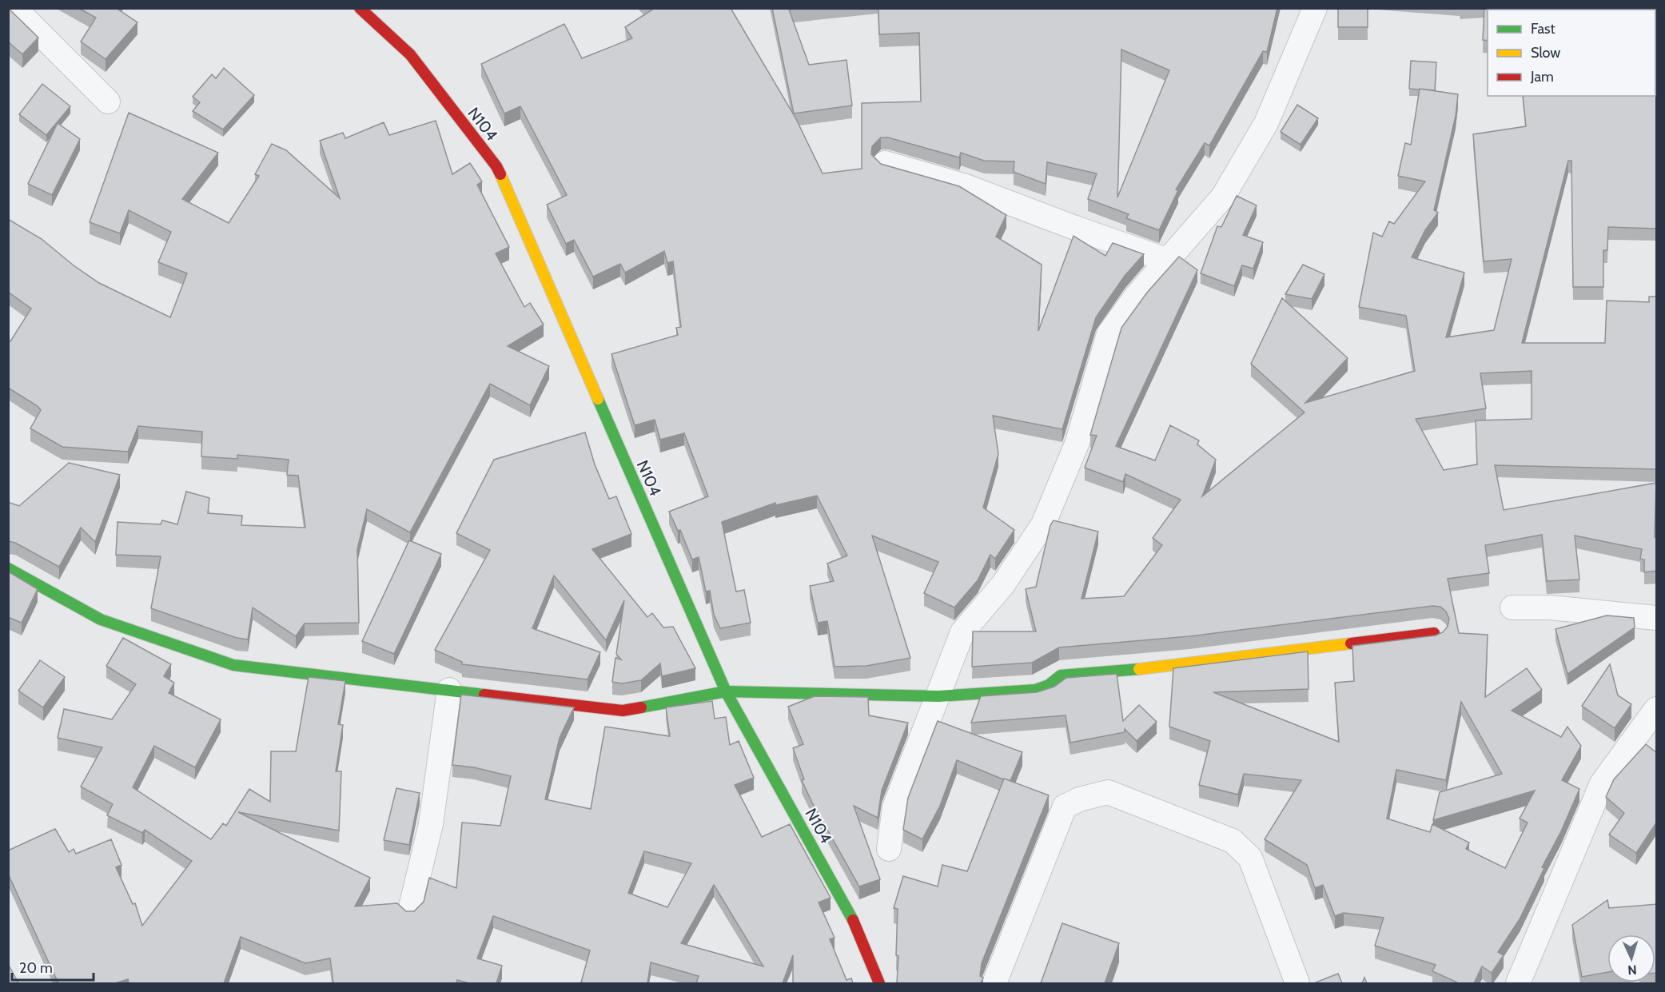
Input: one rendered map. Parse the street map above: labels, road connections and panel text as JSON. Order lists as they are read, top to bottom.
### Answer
{
  "streets": {
    "street": ["N104"]
  },
  "legend": ["Fast", "Slow", "Jam"],
  "scale_bar": "20 m",
  "north": "bottom"
}
